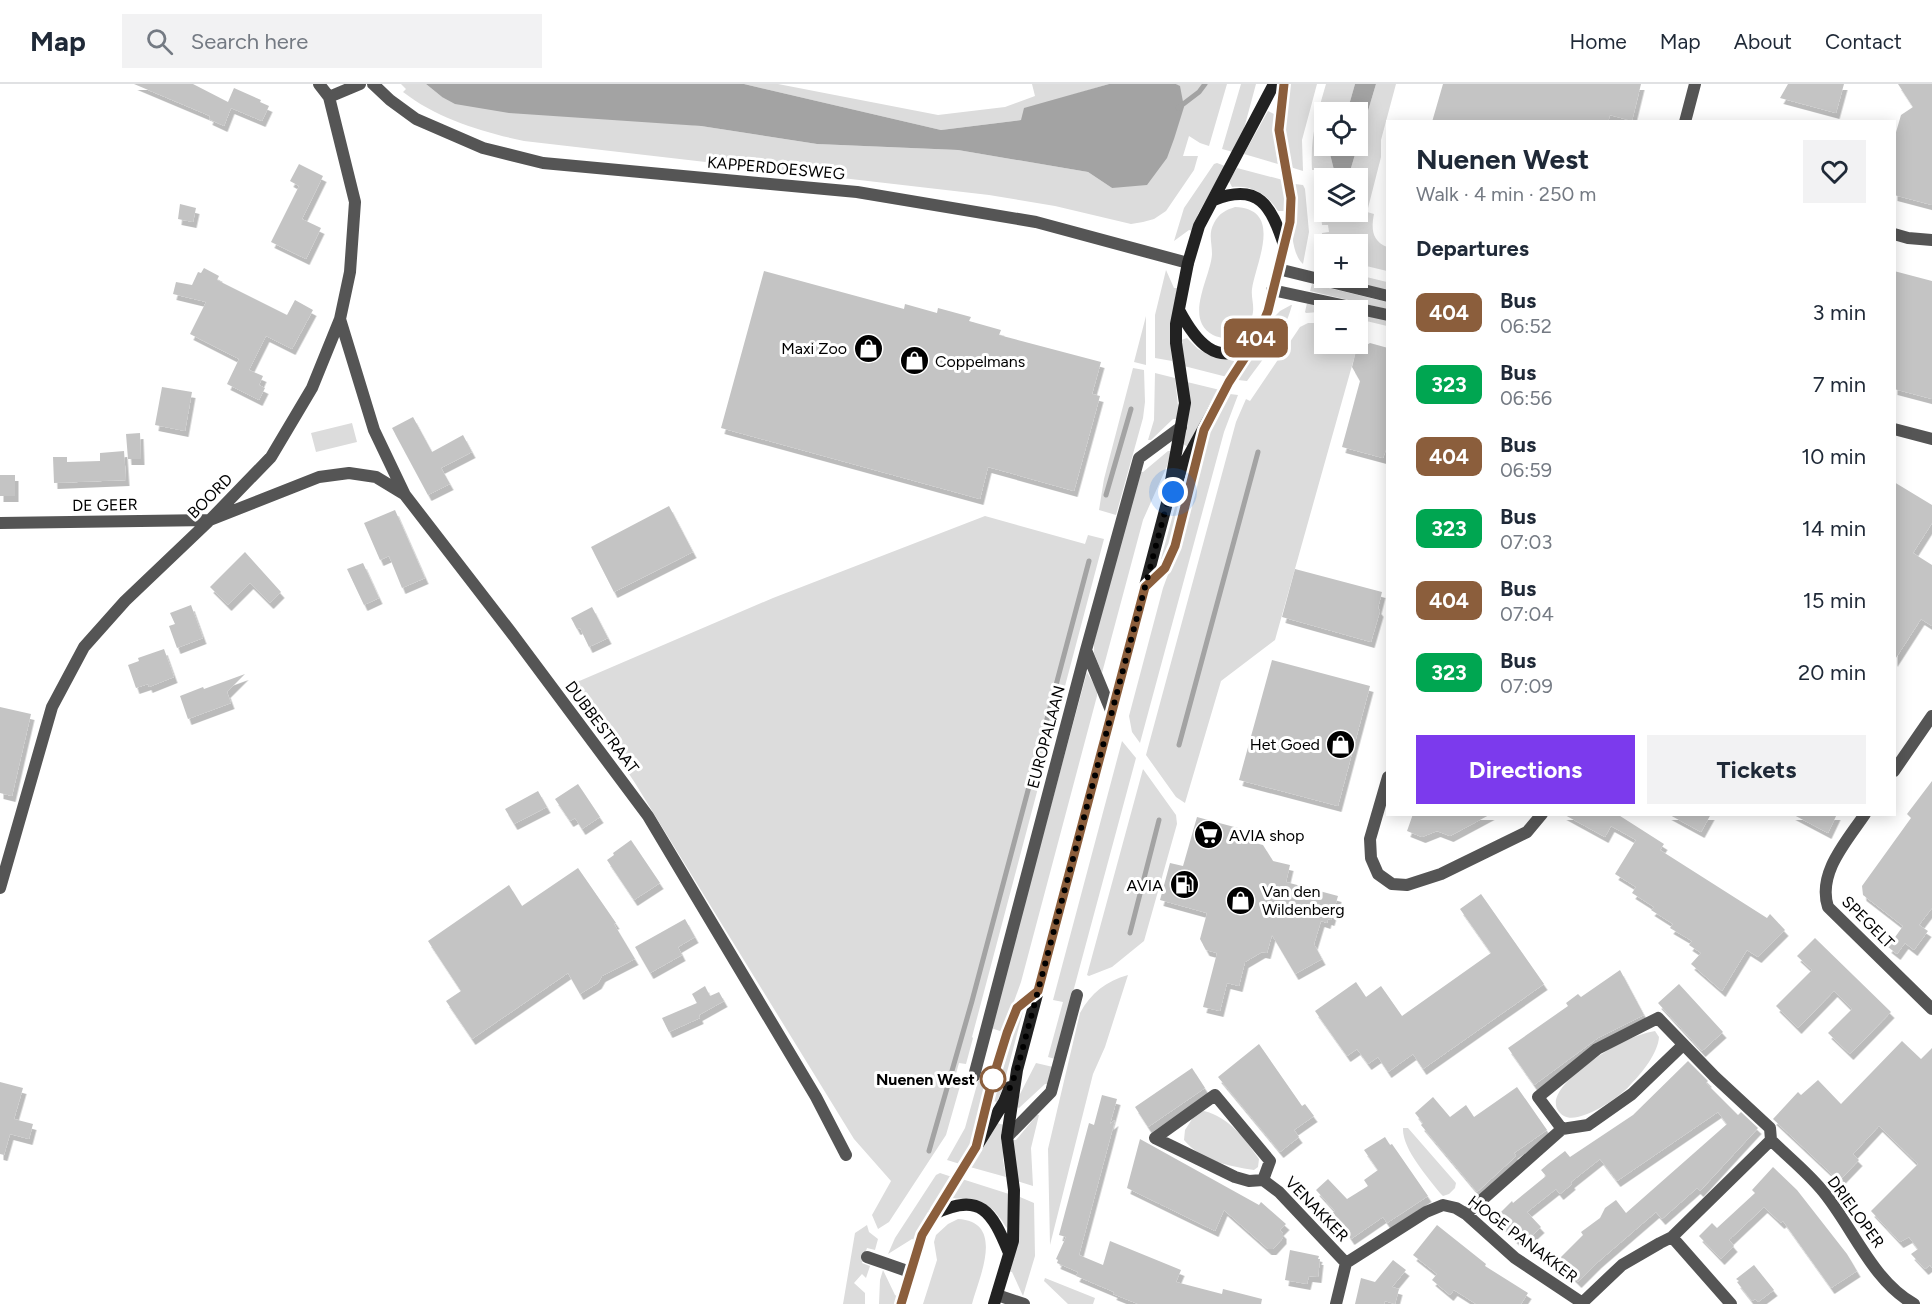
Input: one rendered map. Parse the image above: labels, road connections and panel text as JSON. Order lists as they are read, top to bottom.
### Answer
{
  "streets": {
    "street": [
      "KAPPERDOESWEG",
      "BOORD",
      "DE GEER",
      "DUBBESTRAAT",
      "EUROPALAAN",
      "SPEGELT",
      "VENAKKER",
      "DRIELOPER",
      "HOGE PANAKKER"
    ]
  },
  "crossings": [
    ["BOORD", "DE GEER"],
    ["BOORD", "DUBBESTRAAT"],
    ["VENAKKER", "HOGE PANAKKER"]
  ],
  "places": {
    "shop": [
      "Maxi Zoo",
      "Coppelmans",
      "Het Goed",
      "Van den Wildenberg"
    ],
    "supermarket": ["AVIA shop"],
    "fuel station": ["AVIA"],
    "other": ["Nuenen West"]
  },
  "lines": ["bus line 404"],
  "page": {
    "header": "Map",
    "search": "Search here",
    "nav": [
      "Home",
      "Map",
      "About",
      "Contact"
    ],
    "on_map": "404",
    "map_buttons": ["+", "−"],
    "heading": [
      ["Nuenen West", "Walk · 4 min · 250 m"],
      "Departures"
    ],
    "list": [
      {
        "mark": "404",
        "name": "Bus",
        "note": "06:52",
        "value": "3 min"
      },
      {
        "mark": "323",
        "name": "Bus",
        "note": "06:56",
        "value": "7 min"
      },
      {
        "mark": "404",
        "name": "Bus",
        "note": "06:59",
        "value": "10 min"
      },
      {
        "mark": "323",
        "name": "Bus",
        "note": "07:03",
        "value": "14 min"
      },
      {
        "mark": "404",
        "name": "Bus",
        "note": "07:04",
        "value": "15 min"
      },
      {
        "mark": "323",
        "name": "Bus",
        "note": "07:09",
        "value": "20 min"
      }
    ],
    "buttons": ["Directions", "Tickets"]
  }
}
